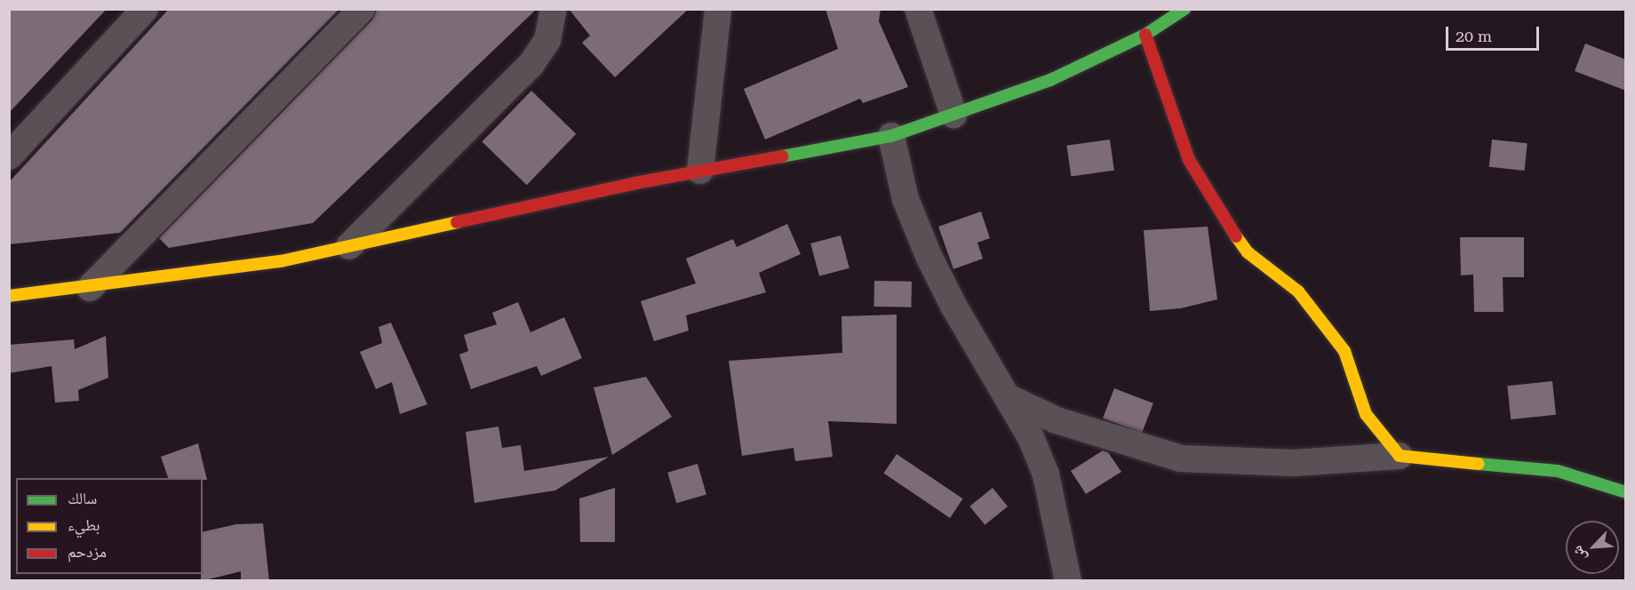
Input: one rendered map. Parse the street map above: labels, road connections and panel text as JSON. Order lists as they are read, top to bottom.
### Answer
{
  "legend": ["سالك", "بطيء", "مزدحم"],
  "scale_bar": "20 m",
  "north": "bottom left"
}
